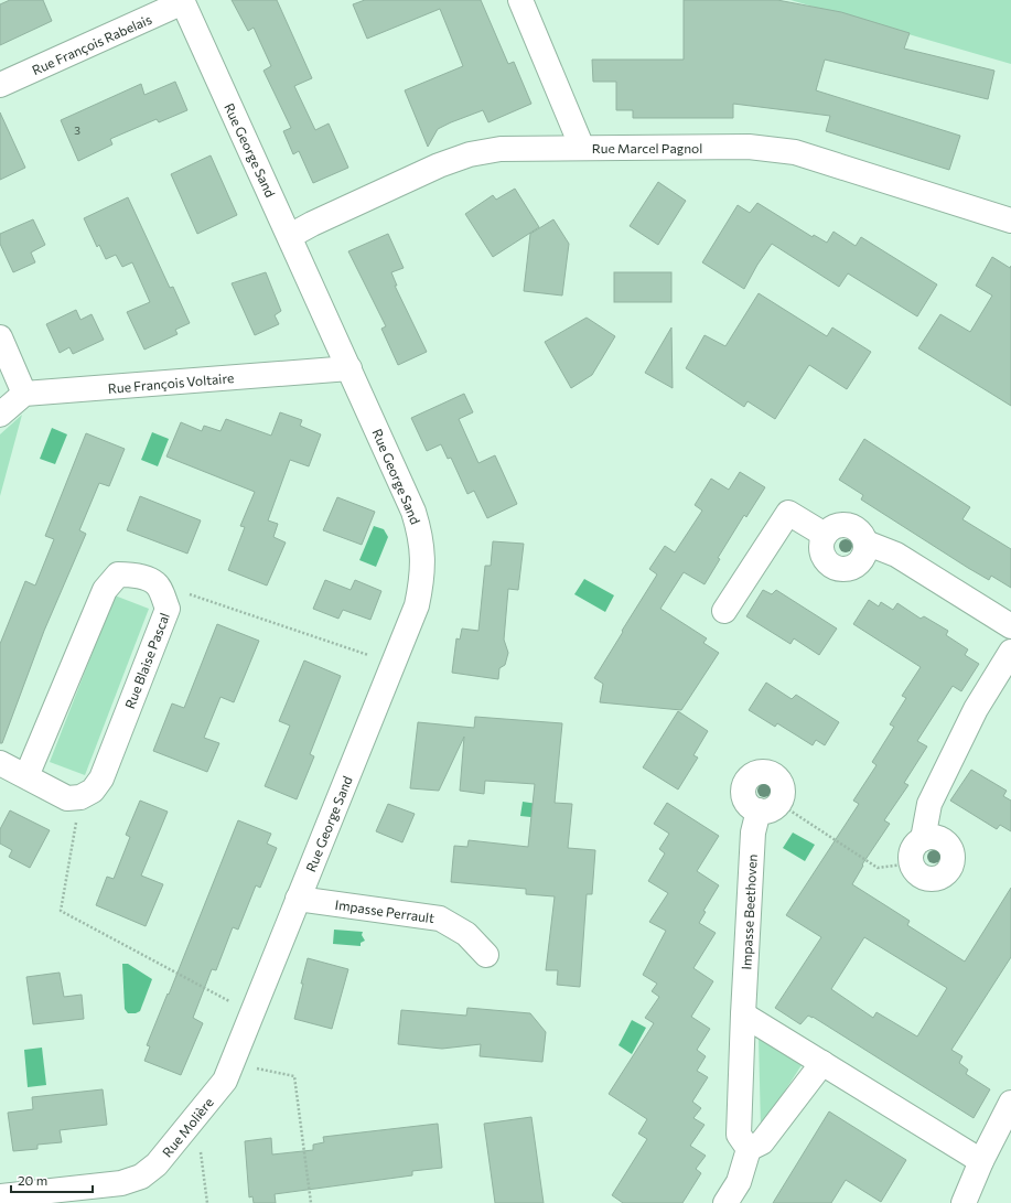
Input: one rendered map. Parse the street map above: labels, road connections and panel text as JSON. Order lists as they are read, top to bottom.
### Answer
{
  "streets": {
    "street": [
      "Rue François Rabelais",
      "Rue Marcel Pagnol",
      "Rue George Sand",
      "Rue François Voltaire",
      "Rue Blaise Pascal",
      "Impasse Perrault",
      "Impasse Beethoven",
      "Rue Molière"
    ]
  },
  "crossings": [
    ["Rue François Rabelais", "Rue George Sand"],
    ["Rue Marcel Pagnol", "Rue George Sand"],
    ["Rue George Sand", "Rue François Voltaire"],
    ["Rue George Sand", "Impasse Perrault"],
    ["Rue George Sand", "Rue Molière"]
  ],
  "house_numbers": ["3"],
  "scale_bar": "20 m"
}
